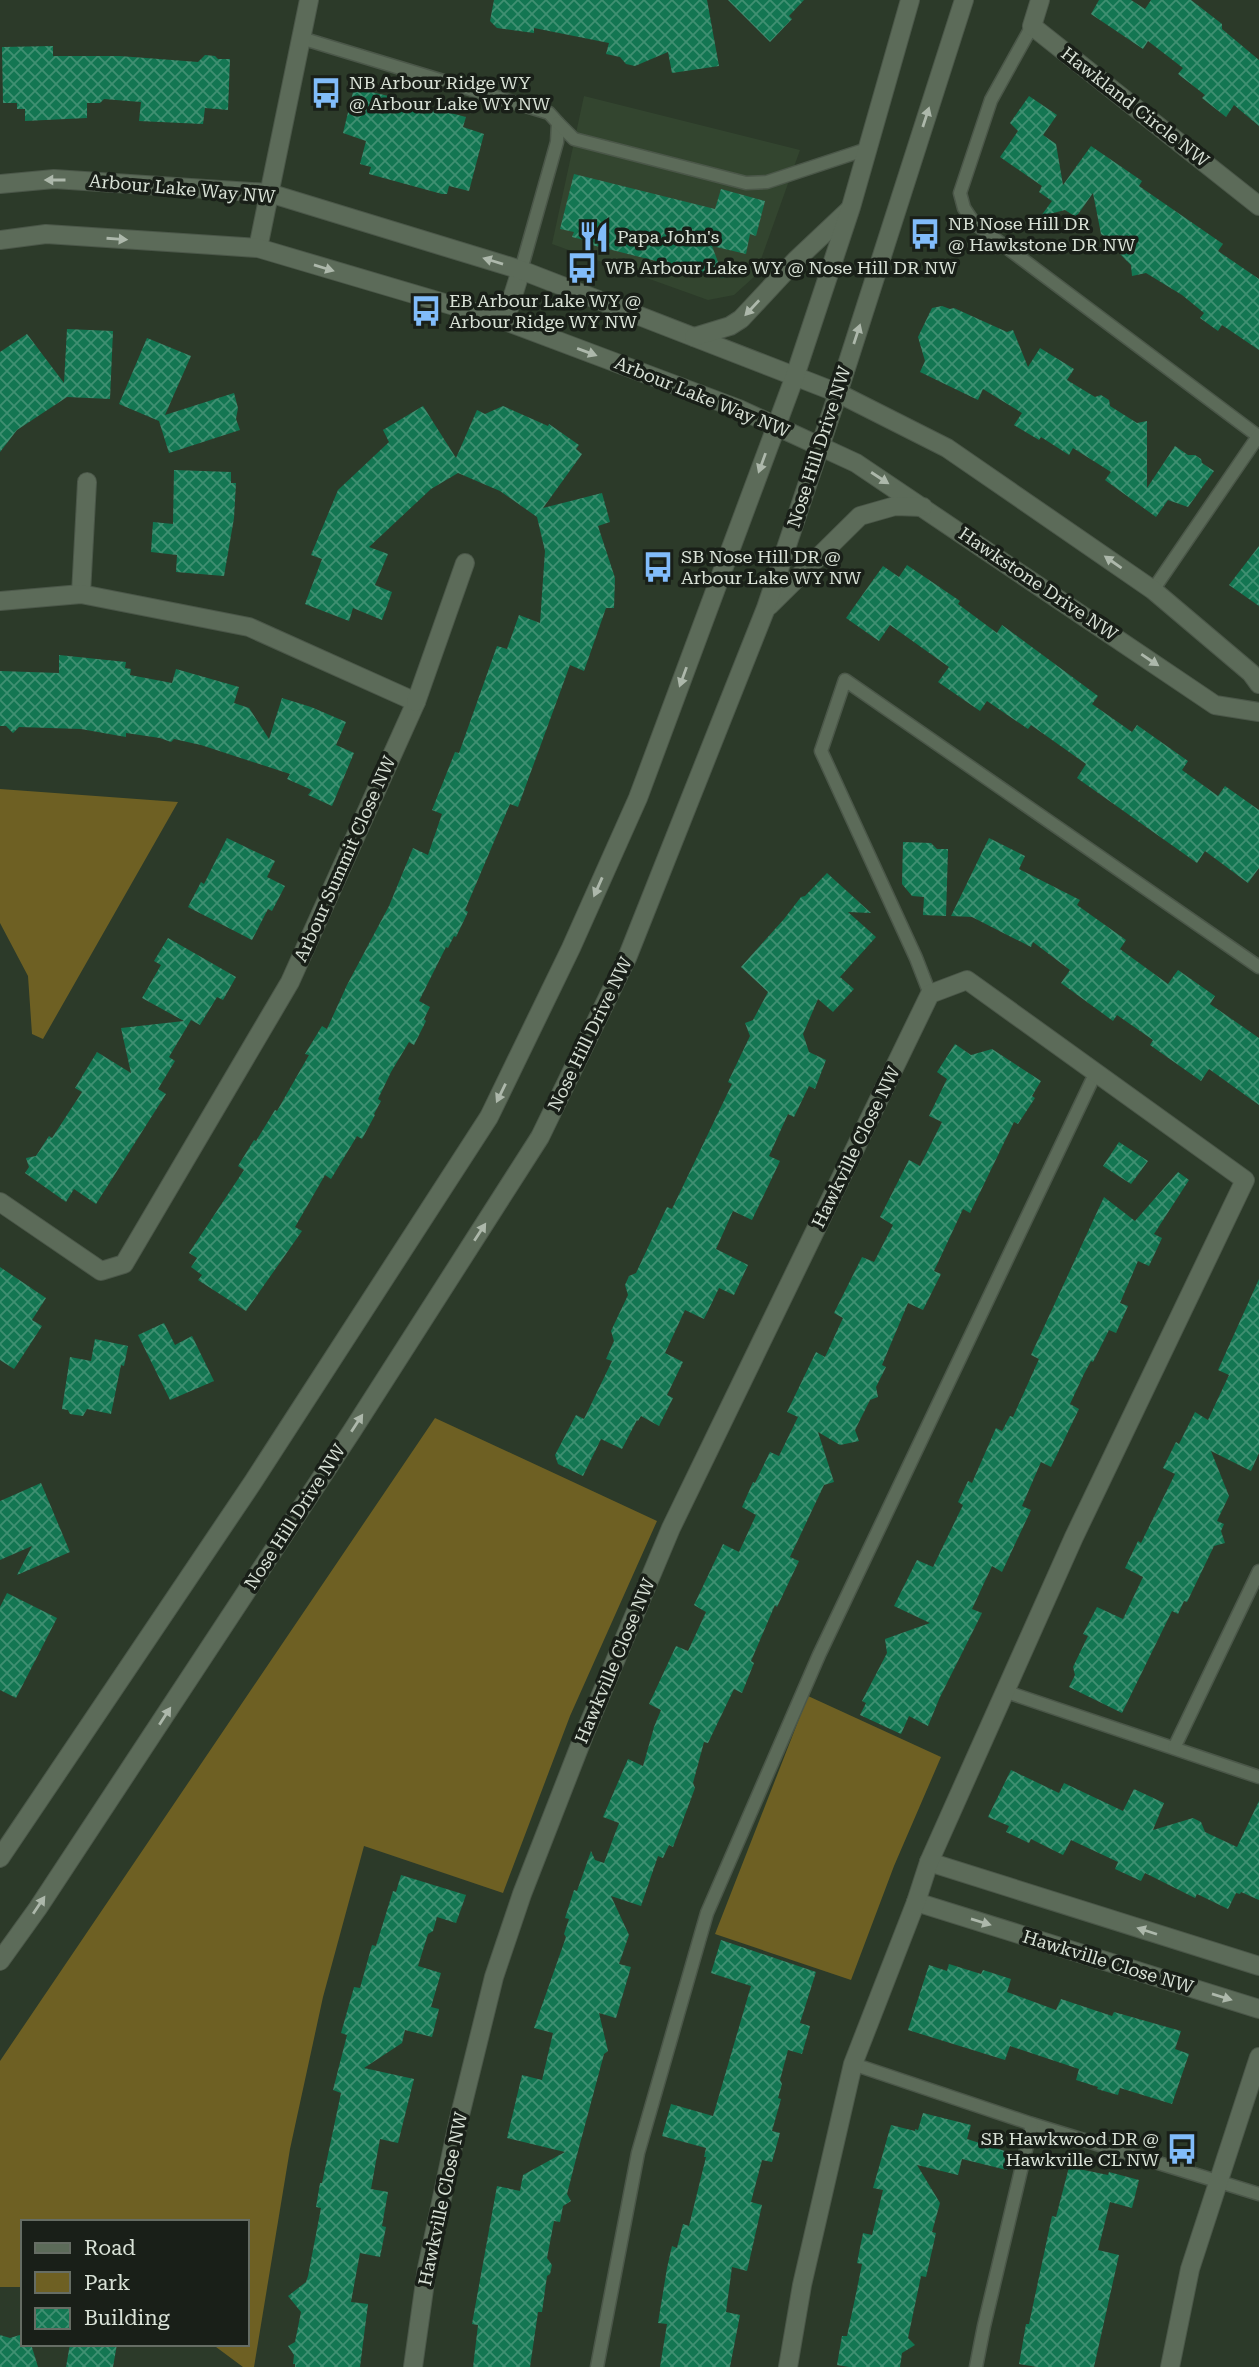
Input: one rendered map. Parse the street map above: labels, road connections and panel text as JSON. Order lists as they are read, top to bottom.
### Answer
{
  "streets": {
    "street": [
      "Hawkland Circle NW",
      "Arbour Lake Way NW",
      "Nose Hill Drive NW",
      "Hawkstone Drive NW",
      "Arbour Summit Close NW",
      "Hawkville Close NW"
    ]
  },
  "crossings": [
    ["Arbour Lake Way NW", "Nose Hill Drive NW"],
    ["Arbour Lake Way NW", "Hawkstone Drive NW"],
    ["Nose Hill Drive NW", "Hawkstone Drive NW"]
  ],
  "places": {
    "bus stop": [
      "NB Arbour Ridge WY @ Arbour Lake WY NW",
      "NB Nose Hill DR @ Hawkstone DR NW",
      "WB Arbour Lake WY @ Nose Hill DR NW",
      "EB Arbour Lake WY @ Arbour Ridge WY NW",
      "SB Nose Hill DR @ Arbour Lake WY NW",
      "SB Hawkwood DR @ Hawkville CL NW"
    ],
    "restaurant": ["Papa John's"]
  },
  "legend": ["Road", "Park", "Building"]
}
